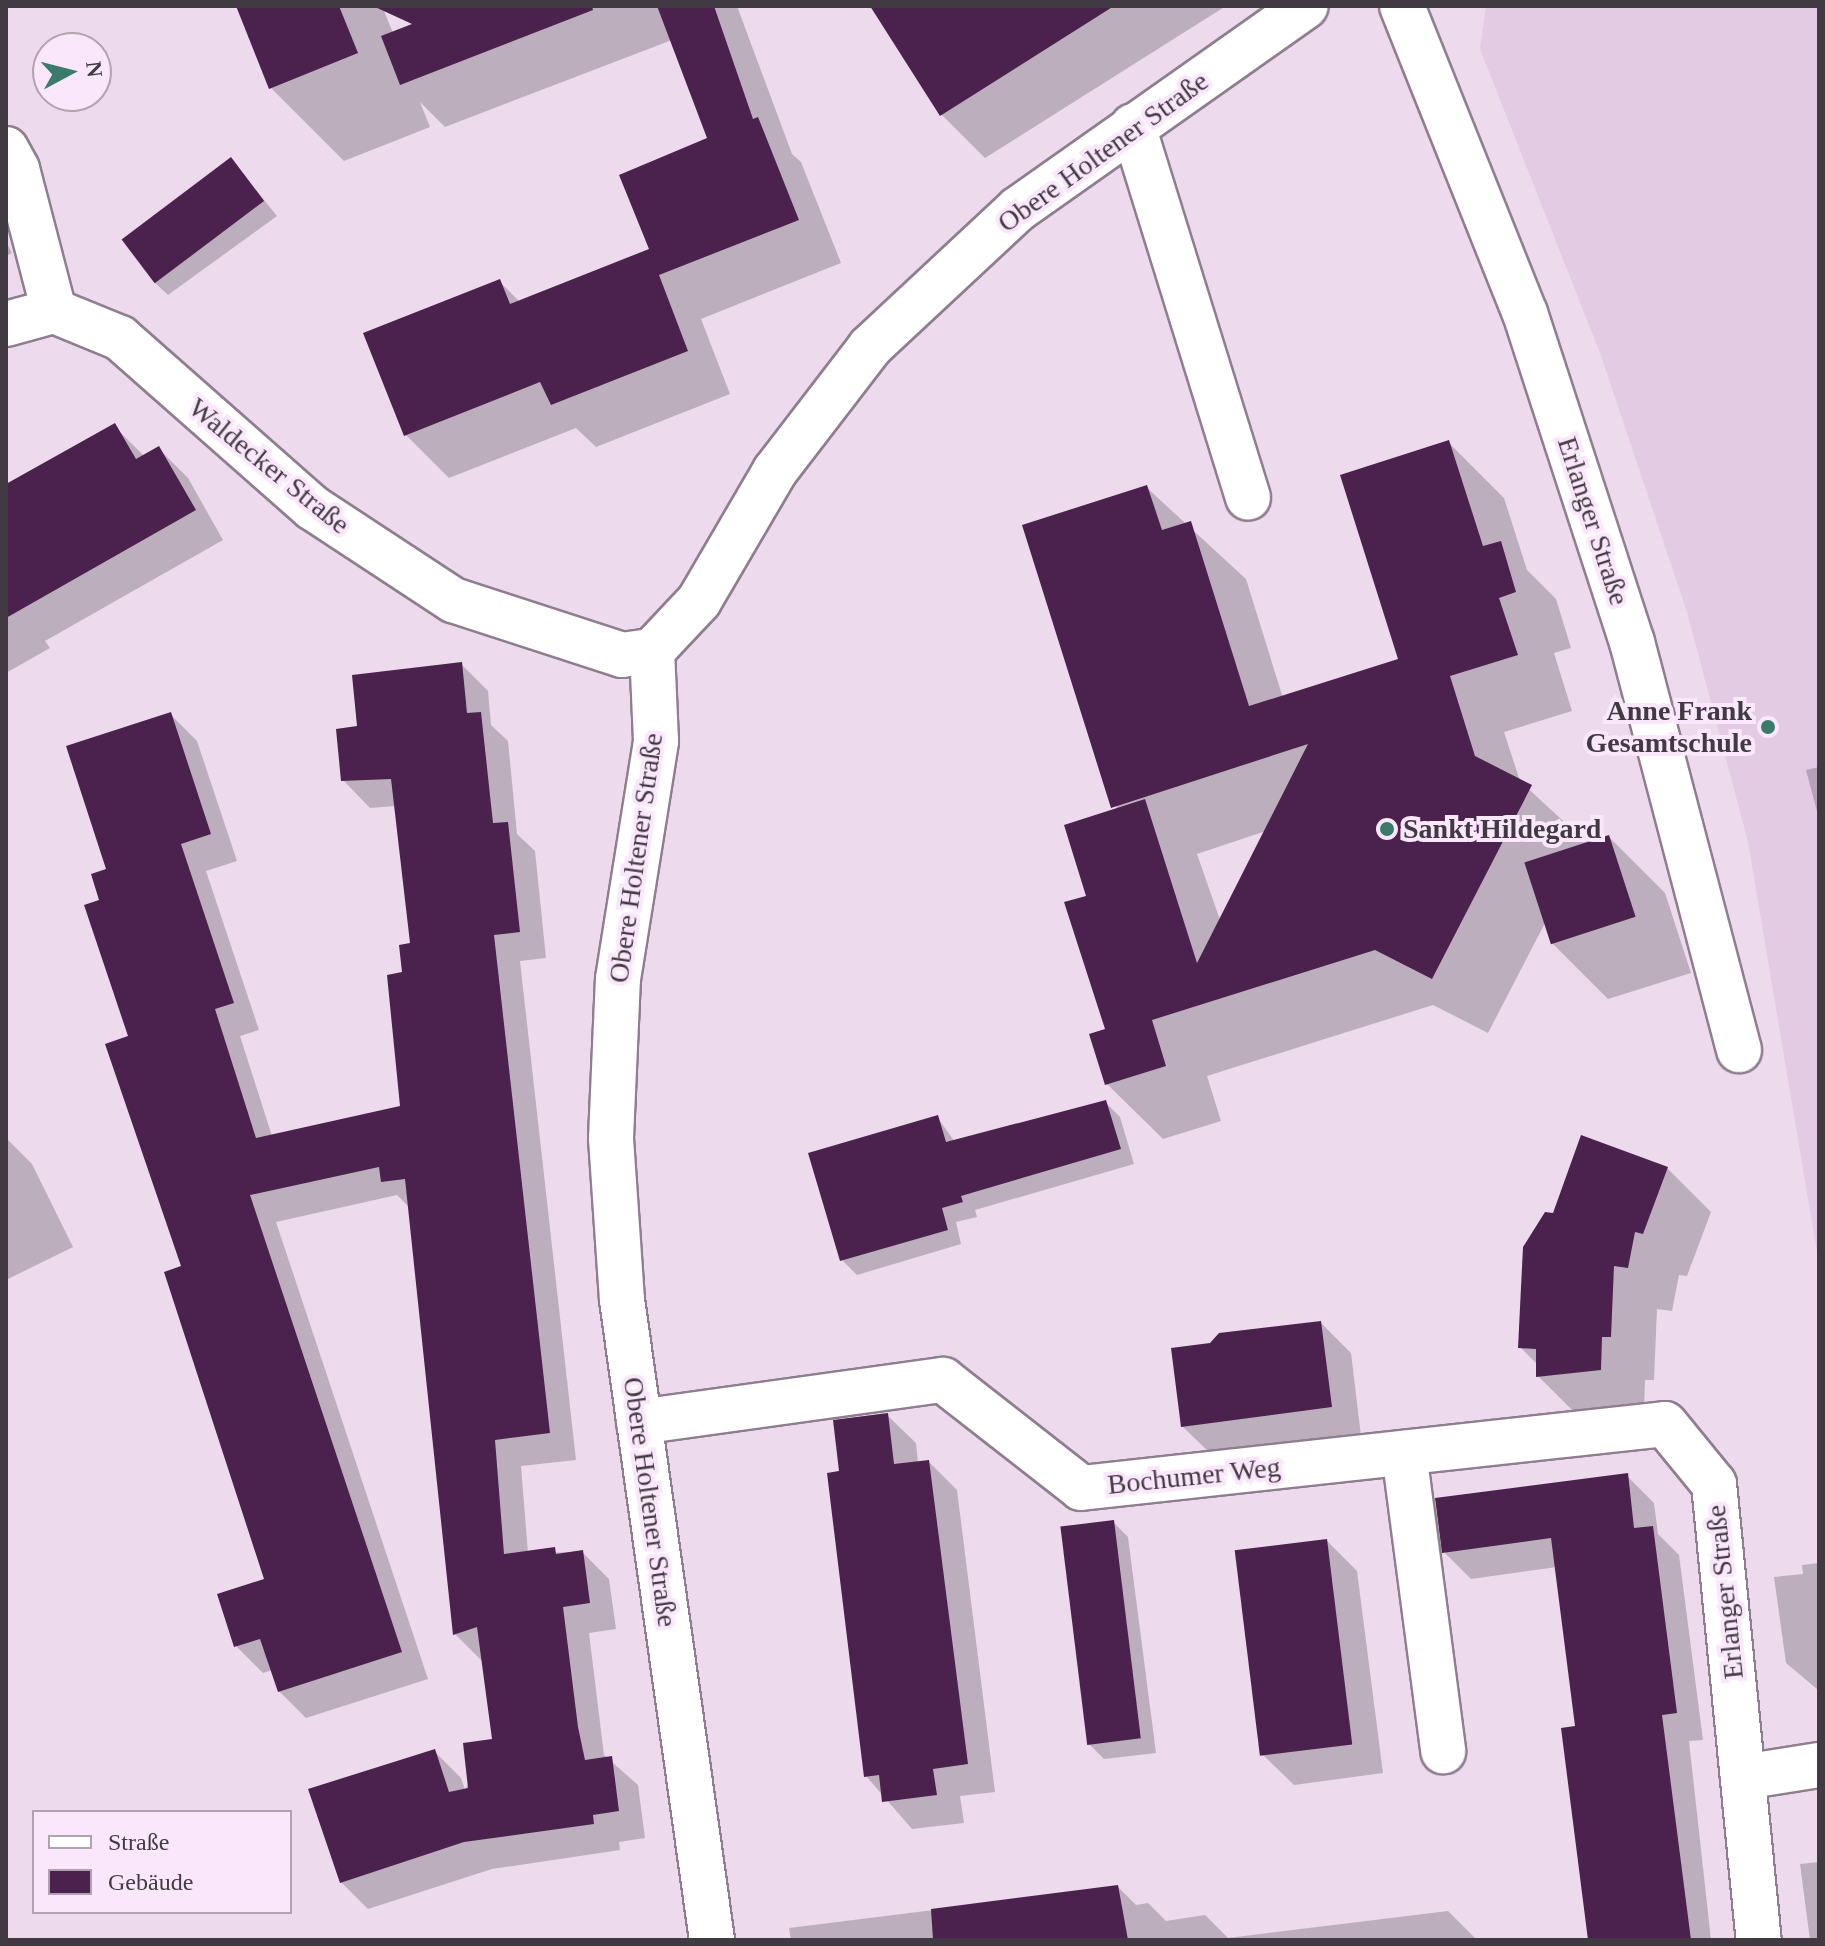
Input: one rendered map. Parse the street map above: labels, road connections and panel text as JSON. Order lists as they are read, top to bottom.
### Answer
{
  "streets": {
    "street": [
      "Obere Holtener Straße",
      "Waldecker Straße",
      "Erlanger Straße",
      "Bochumer Weg"
    ]
  },
  "crossings": [
    ["Obere Holtener Straße", "Waldecker Straße"],
    ["Obere Holtener Straße", "Bochumer Weg"],
    ["Erlanger Straße", "Bochumer Weg"]
  ],
  "places": ["Anne Frank Gesamtschule", "Sankt Hildegard"],
  "legend": ["Straße", "Gebäude"],
  "north": "right"
}
